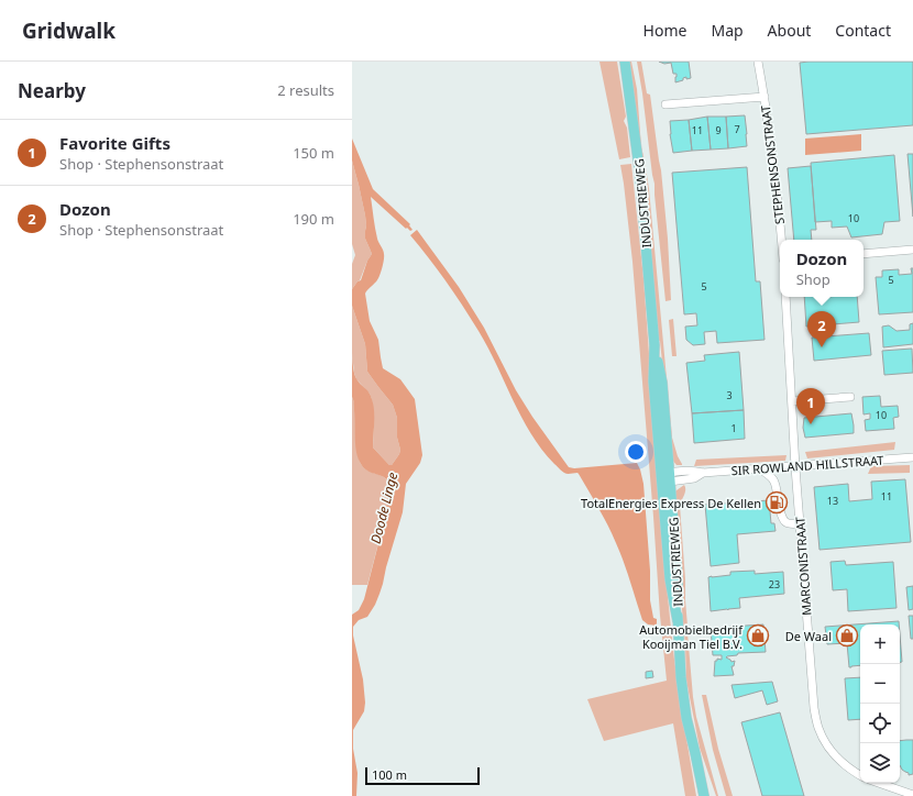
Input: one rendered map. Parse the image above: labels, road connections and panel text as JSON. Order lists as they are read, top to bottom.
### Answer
{
  "streets": {
    "main road": ["INDUSTRIEWEG"],
    "street": ["STEPHENSONSTRAAT", "SIR ROWLAND HILLSTRAAT", "MARCONISTRAAT"]
  },
  "crossings": [
    ["INDUSTRIEWEG", "SIR ROWLAND HILLSTRAAT"],
    ["SIR ROWLAND HILLSTRAAT", "MARCONISTRAAT"]
  ],
  "water": ["Doode Linge"],
  "places": {
    "fuel station": ["TotalEnergies Express De Kellen"],
    "shop": ["Automobielbedrijf Kooijman Tiel B.V.", "De Waal"]
  },
  "house_numbers": [
    "7",
    "11",
    "9",
    "10",
    "5",
    "5",
    "3",
    "10",
    "1",
    "11",
    "13",
    "23"
  ],
  "scale_bar": "100 m",
  "page": {
    "header": "Gridwalk",
    "nav": [
      "Home",
      "Map",
      "About",
      "Contact"
    ],
    "heading": ["Nearby", "2 results"],
    "list": [
      {
        "mark": "1",
        "name": "Favorite Gifts",
        "note": "Shop · Stephensonstraat",
        "value": "150 m"
      },
      {
        "mark": "2",
        "name": "Dozon",
        "note": "Shop · Stephensonstraat",
        "value": "190 m"
      }
    ],
    "popup": ["Dozon", "Shop"],
    "pins": ["2", "1"],
    "map_buttons": ["+", "−"],
    "scale": "100 m"
  }
}
